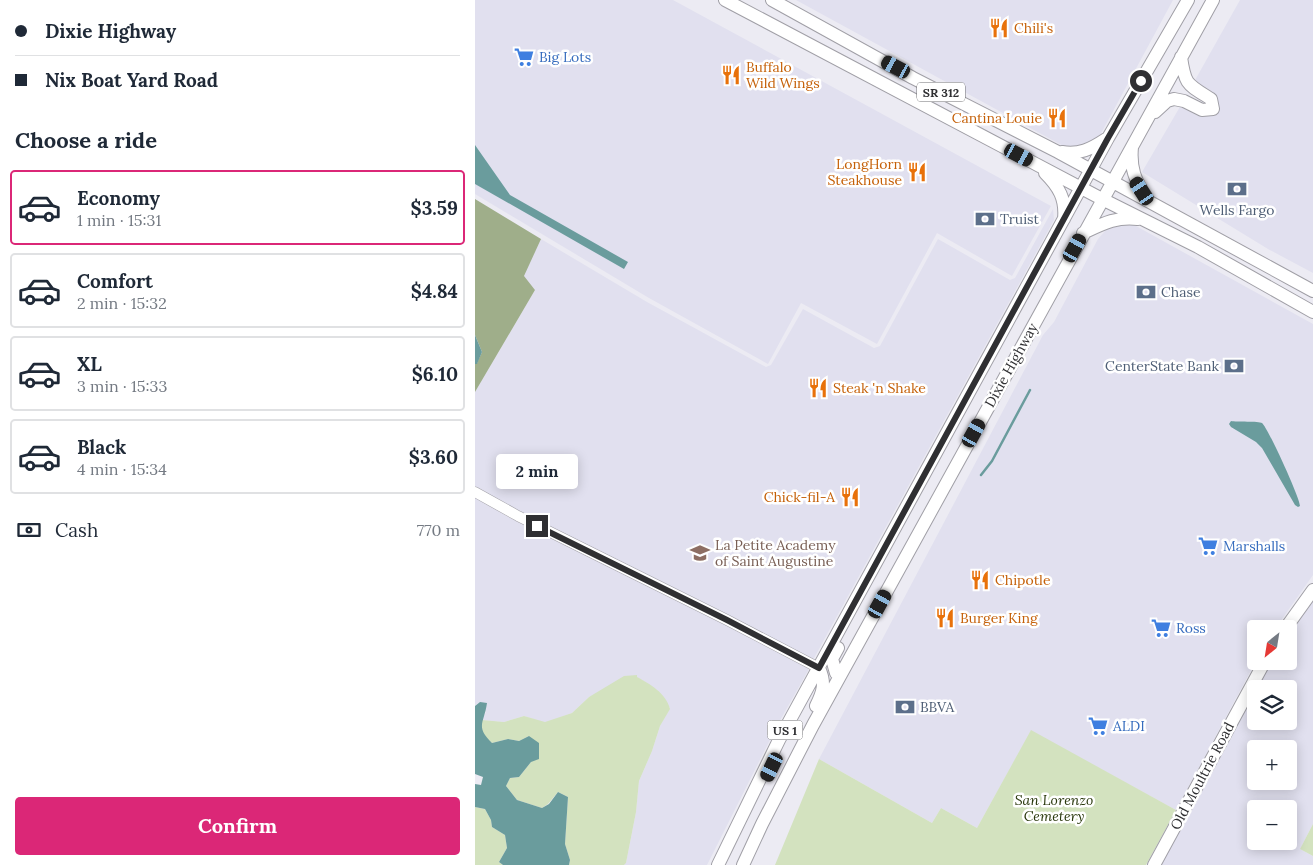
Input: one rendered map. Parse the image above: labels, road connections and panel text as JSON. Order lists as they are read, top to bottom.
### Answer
{
  "streets": {
    "main road": [
      "SR 312",
      "Dixie Highway",
      "US 1",
      "Old Moultrie Road"
    ]
  },
  "crossings": [
    ["SR 312", "Dixie Highway"]
  ],
  "parks": ["San Lorenzo Cemetery"],
  "places": {
    "restaurant": [
      "Chili's",
      "Buffalo Wild Wings",
      "Cantina Louie",
      "LongHorn Steakhouse",
      "Steak 'n Shake",
      "Chick-fil-A",
      "Chipotle",
      "Burger King"
    ],
    "supermarket": [
      "Big Lots",
      "Marshalls",
      "Ross",
      "ALDI"
    ],
    "bank": [
      "Wells Fargo",
      "Truist",
      "Chase",
      "CenterState Bank",
      "BBVA"
    ],
    "school or university": ["La Petite Academy of Saint Augustine"]
  },
  "north": "bottom left",
  "page": {
    "banner": ["Dixie Highway", "Nix Boat Yard Road"],
    "heading": "Choose a ride",
    "list": [
      {
        "name": "Economy",
        "note": "1 min · 15:31",
        "value": "$3.59"
      },
      {
        "name": "Comfort",
        "note": "2 min · 15:32",
        "value": "$4.84"
      },
      {
        "name": "XL",
        "note": "3 min · 15:33",
        "value": "$6.10"
      },
      {
        "name": "Black",
        "note": "4 min · 15:34",
        "value": "$3.60"
      }
    ],
    "bubble": "2 min",
    "pay": ["Cash", "770 m"],
    "map_buttons": ["+", "−"],
    "buttons": "Confirm"
  }
}
